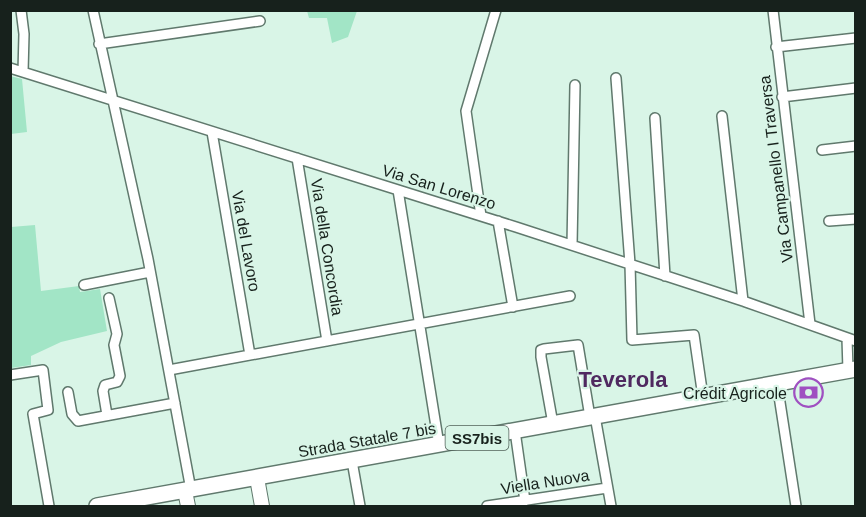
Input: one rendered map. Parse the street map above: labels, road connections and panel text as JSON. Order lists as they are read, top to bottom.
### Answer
{
  "streets": {
    "main road": ["SS7bis", "Strada Statale 7 bis"],
    "street": [
      "Via Campanello I Traversa",
      "Via San Lorenzo",
      "Via del Lavoro",
      "Via della Concordia",
      "Viella Nuova"
    ]
  },
  "crossings": [
    ["Via Campanello I Traversa", "Via San Lorenzo"],
    ["Via San Lorenzo", "Via del Lavoro"],
    ["Via San Lorenzo", "Via della Concordia"]
  ],
  "districts": ["Teverola"],
  "places": {
    "bank": ["Crédit Agricole"]
  }
}
